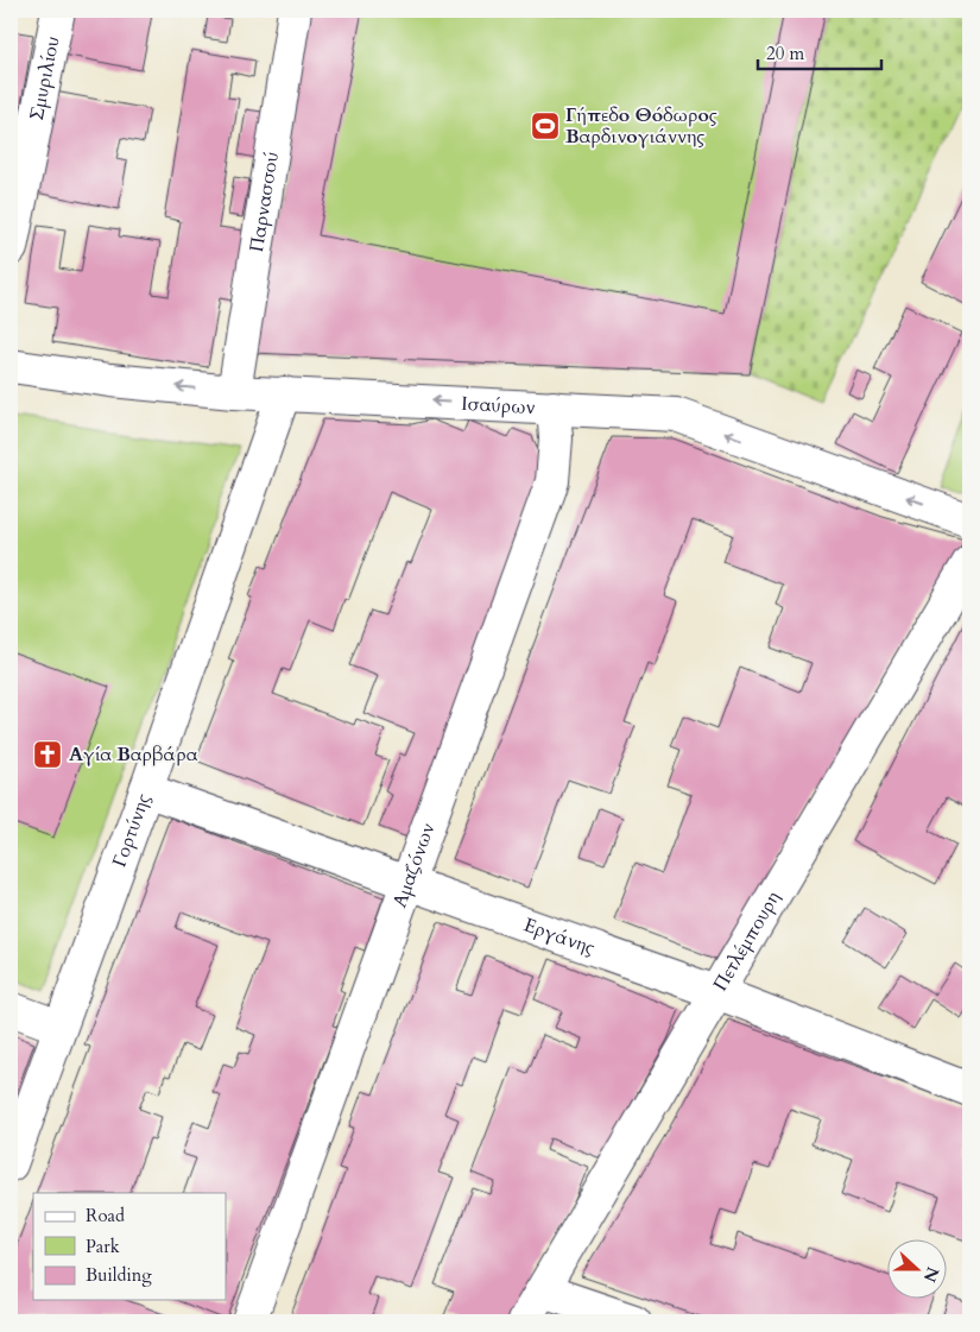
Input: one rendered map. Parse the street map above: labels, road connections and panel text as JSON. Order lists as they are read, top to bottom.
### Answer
{
  "streets": {
    "street": [
      "Σμυριλίου",
      "Παρνασσού",
      "Ισαύρων",
      "Γορτύνης",
      "Αμαζόνων",
      "Εργάνης",
      "Πετλέμπουρη"
    ]
  },
  "crossings": [
    ["Παρνασσού", "Ισαύρων"],
    ["Ισαύρων", "Γορτύνης"],
    ["Ισαύρων", "Αμαζόνων"],
    ["Γορτύνης", "Εργάνης"],
    ["Αμαζόνων", "Εργάνης"],
    ["Εργάνης", "Πετλέμπουρη"]
  ],
  "one_way": ["Ισαύρων"],
  "places": {
    "sports": ["Γήπεδο Θόδωρος Βαρδινογιάννης"],
    "church": ["Αγία Βαρβάρα"]
  },
  "legend": ["Road", "Park", "Building"],
  "scale_bar": "20 m",
  "north": "right"
}
